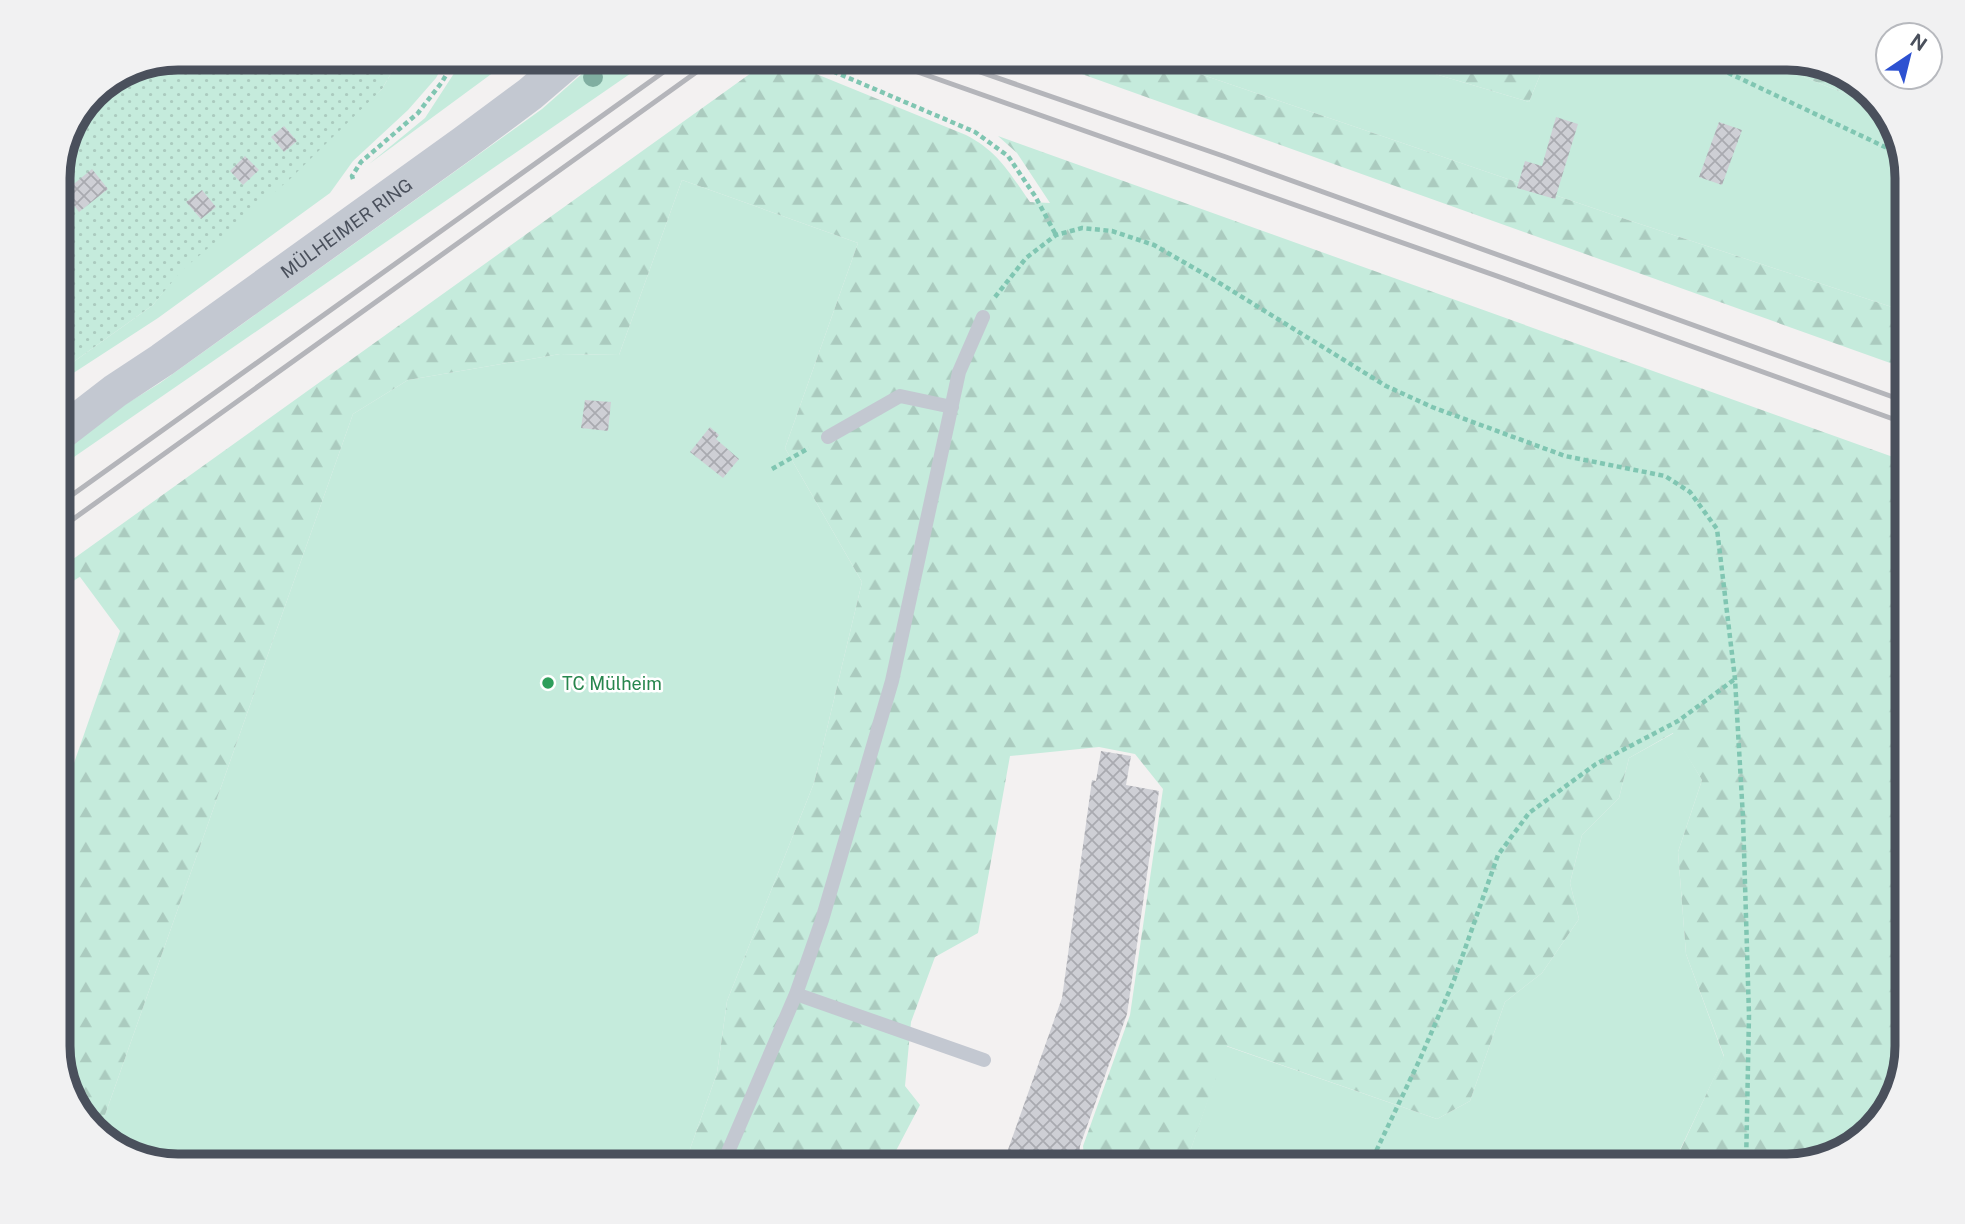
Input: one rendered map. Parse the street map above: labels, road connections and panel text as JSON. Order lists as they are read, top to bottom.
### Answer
{
  "streets": {
    "street": ["MÜLHEIMER RING"]
  },
  "places": ["TC Mülheim"],
  "north": "top right"
}
